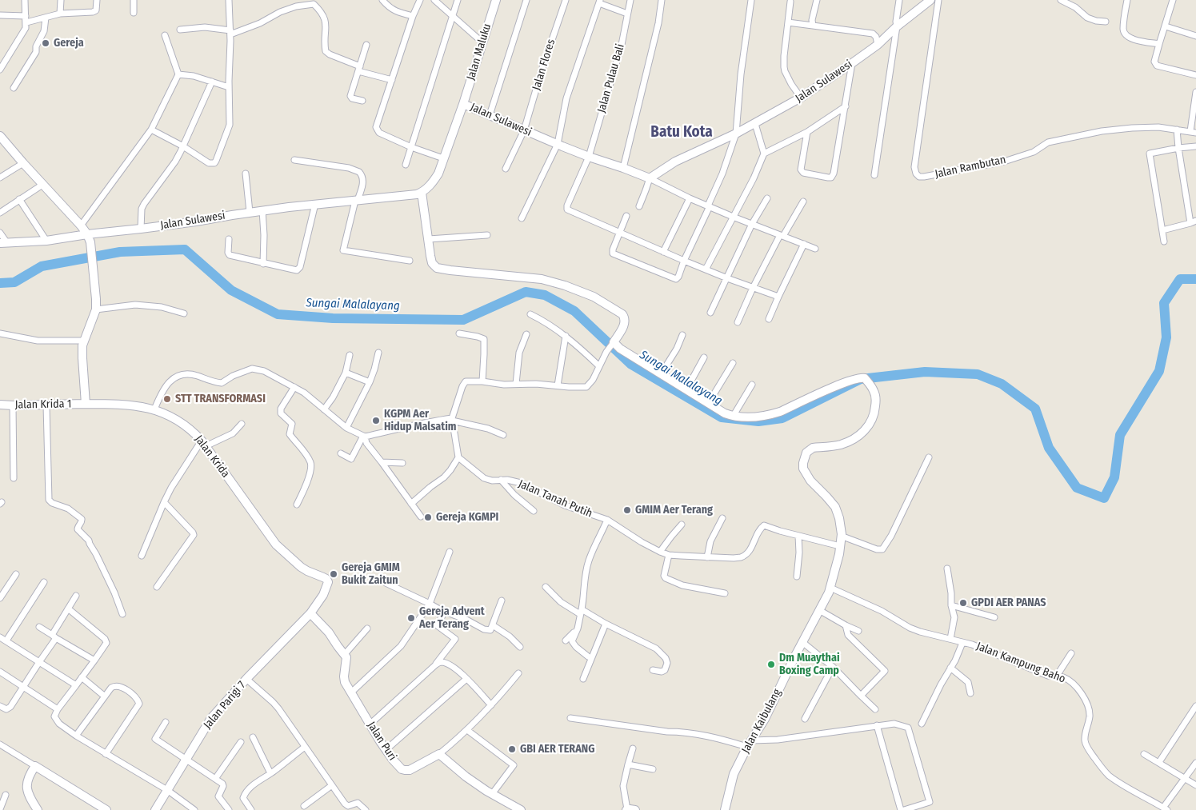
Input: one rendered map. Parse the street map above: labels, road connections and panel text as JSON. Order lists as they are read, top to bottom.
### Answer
{
  "streets": {
    "street": [
      "Jalan Maluku",
      "Jalan Flores",
      "Jalan Pulau Bali",
      "Jalan Sulawesi",
      "Jalan Rambutan",
      "Jalan Krida 1",
      "Jalan Krida",
      "Jalan Tanah Putih",
      "Jalan Kampung Baho",
      "Jalan Parigi 7",
      "Jalan Kaibulang",
      "Jalan Puri"
    ]
  },
  "crossings": [
    ["Jalan Maluku", "Jalan Sulawesi"],
    ["Jalan Flores", "Jalan Sulawesi"],
    ["Jalan Pulau Bali", "Jalan Sulawesi"],
    ["Jalan Krida 1", "Jalan Krida"],
    ["Jalan Krida", "Jalan Parigi 7"],
    ["Jalan Kampung Baho", "Jalan Kaibulang"]
  ],
  "districts": ["Batu Kota"],
  "water": ["Sungai Malalayang"],
  "places": [
    "Gereja",
    "STT TRANSFORMASI",
    "KGPM Aer Hidup Malsatim",
    "GMIM Aer Terang",
    "Gereja KGMPI",
    "Gereja GMIM Bukit Zaitun",
    "GPDI AER PANAS",
    "Gereja Advent Aer Terang",
    "Dm Muaythai Boxing Camp",
    "GBI AER TERANG"
  ]
}
